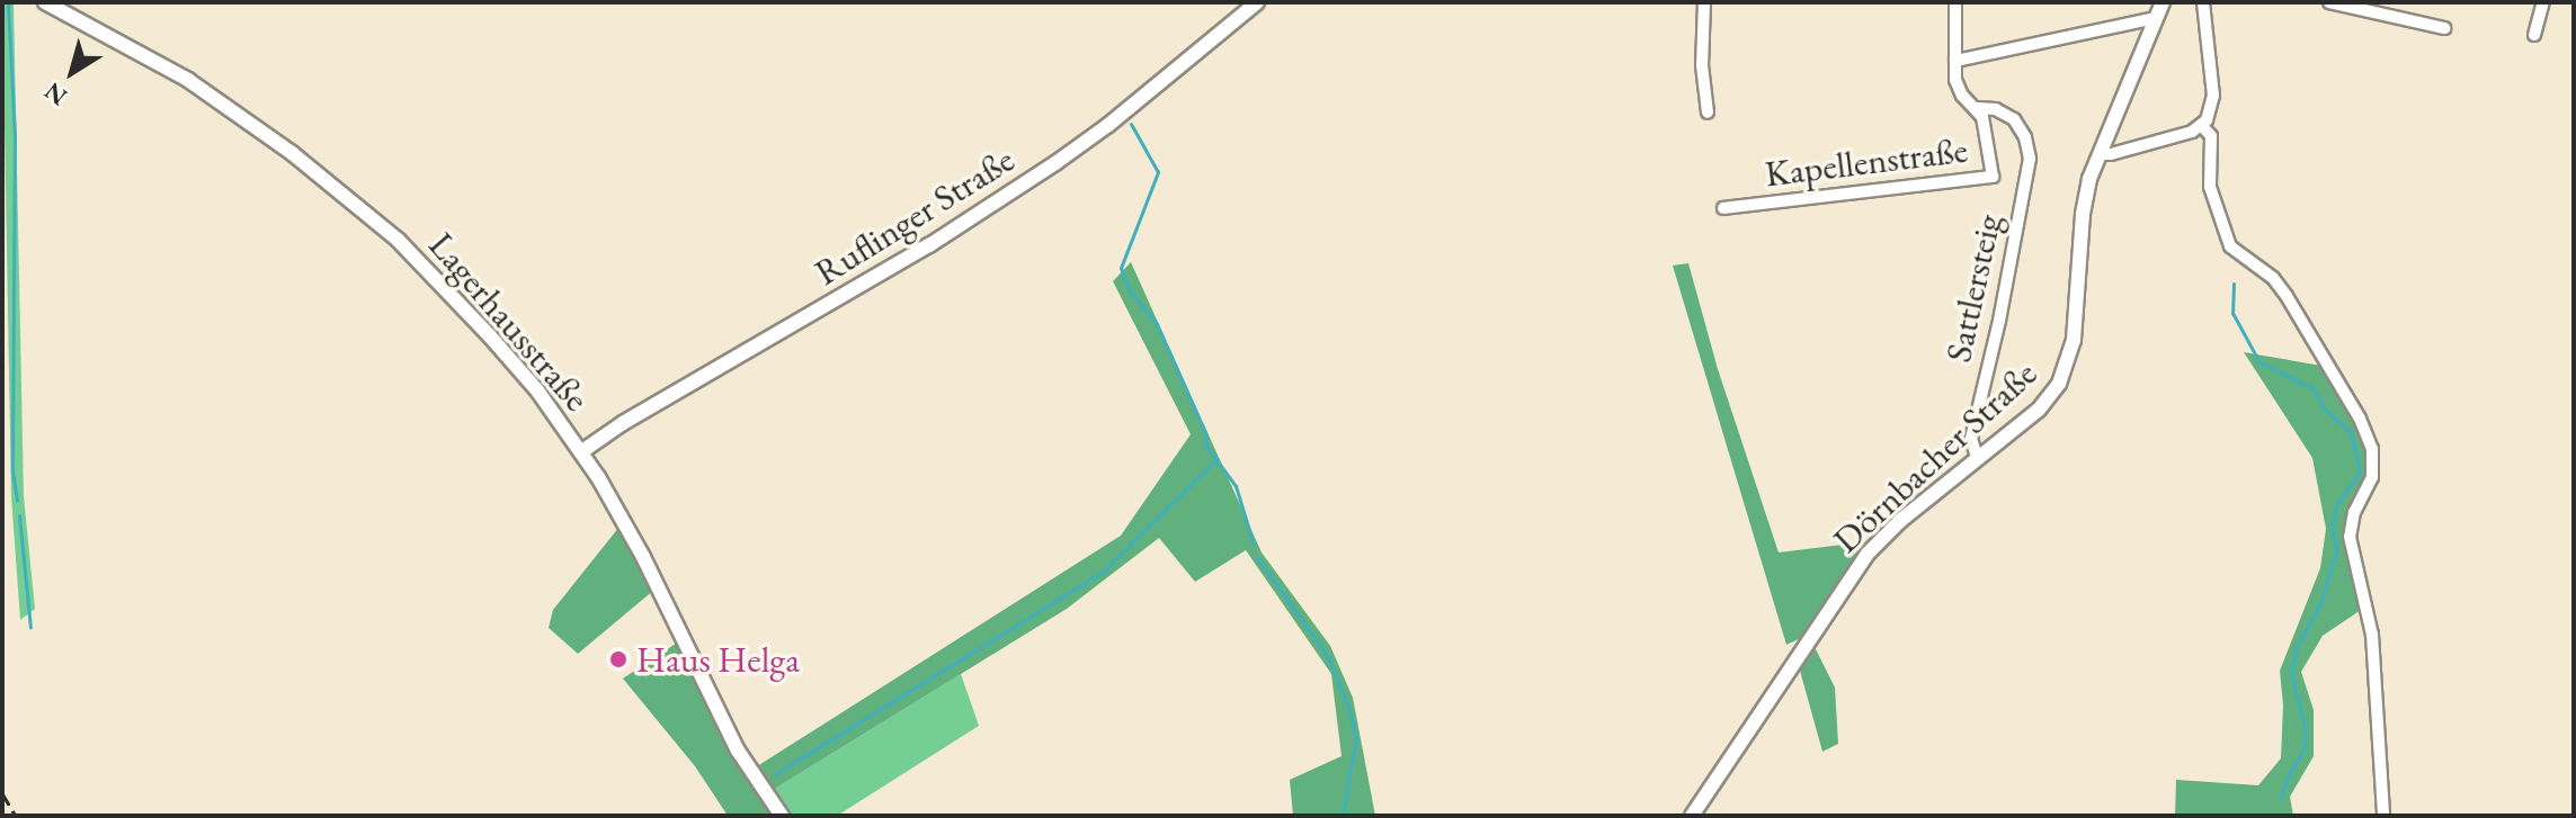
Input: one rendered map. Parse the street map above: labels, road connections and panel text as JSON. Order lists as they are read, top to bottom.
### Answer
{
  "streets": {
    "street": [
      "Kapellenstraße",
      "Ruflinger Straße",
      "Sattlersteig",
      "Lagerhausstraße",
      "Dörnbacher Straße"
    ]
  },
  "crossings": [
    ["Kapellenstraße", "Sattlersteig"],
    ["Ruflinger Straße", "Lagerhausstraße"],
    ["Sattlersteig", "Dörnbacher Straße"]
  ],
  "places": ["Haus Helga"],
  "north": "bottom left"
}
